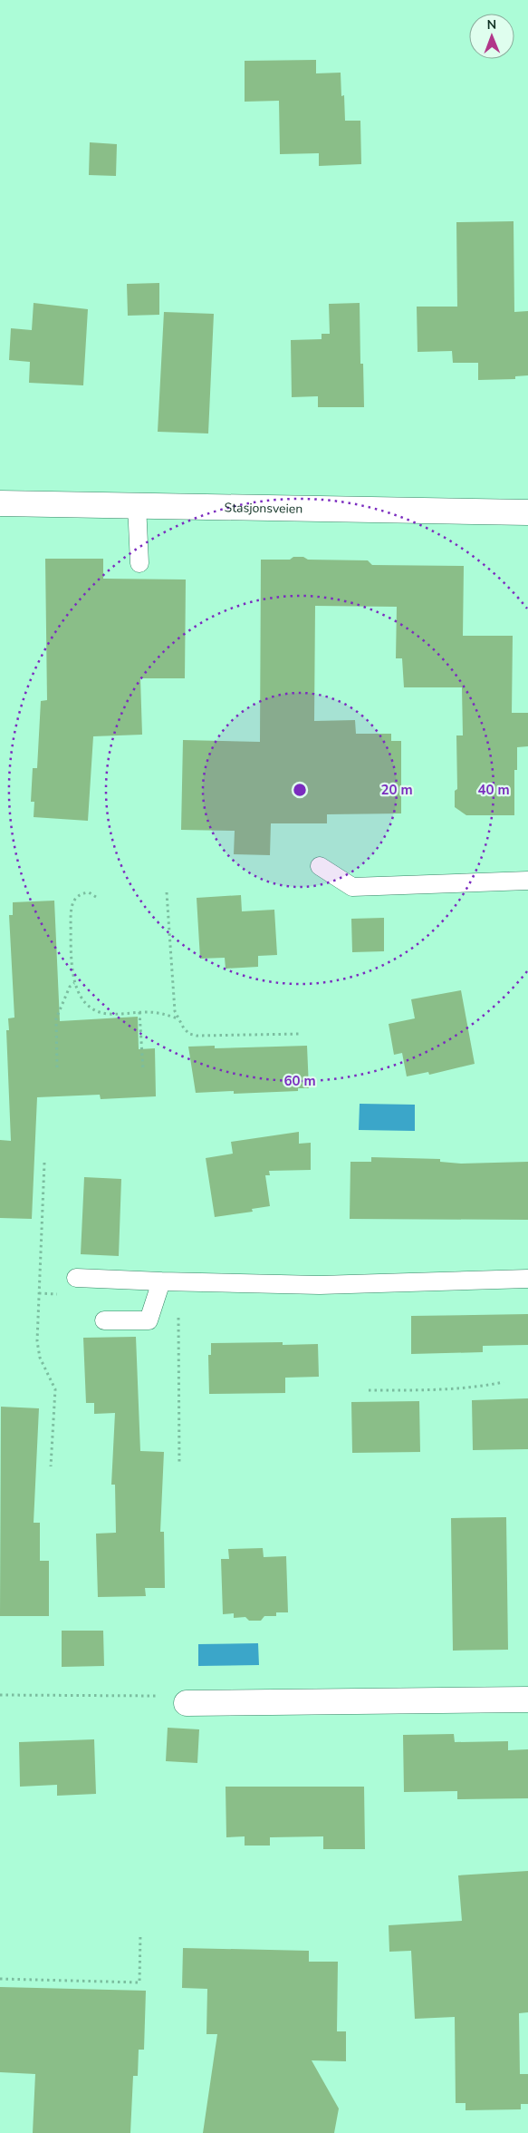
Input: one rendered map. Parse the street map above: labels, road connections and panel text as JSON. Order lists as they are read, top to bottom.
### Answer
{
  "streets": {
    "street": ["Stasjonsveien"]
  },
  "north": "top",
  "rings": ["20 m", "40 m", "60 m"]
}
